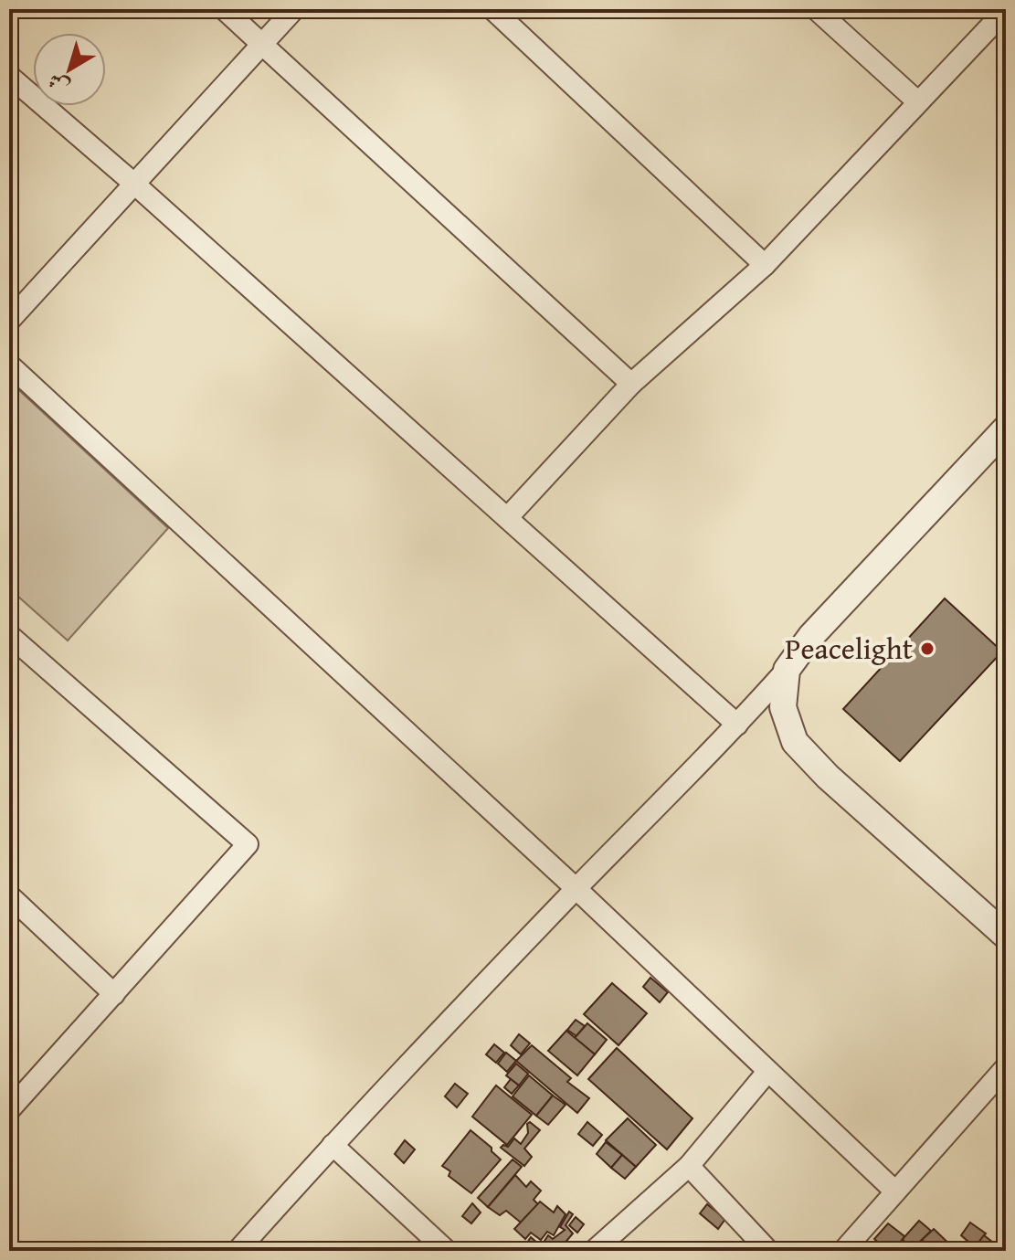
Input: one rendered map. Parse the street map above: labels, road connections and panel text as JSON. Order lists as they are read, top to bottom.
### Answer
{
  "places": ["Peacelight"],
  "north": "bottom left"
}
